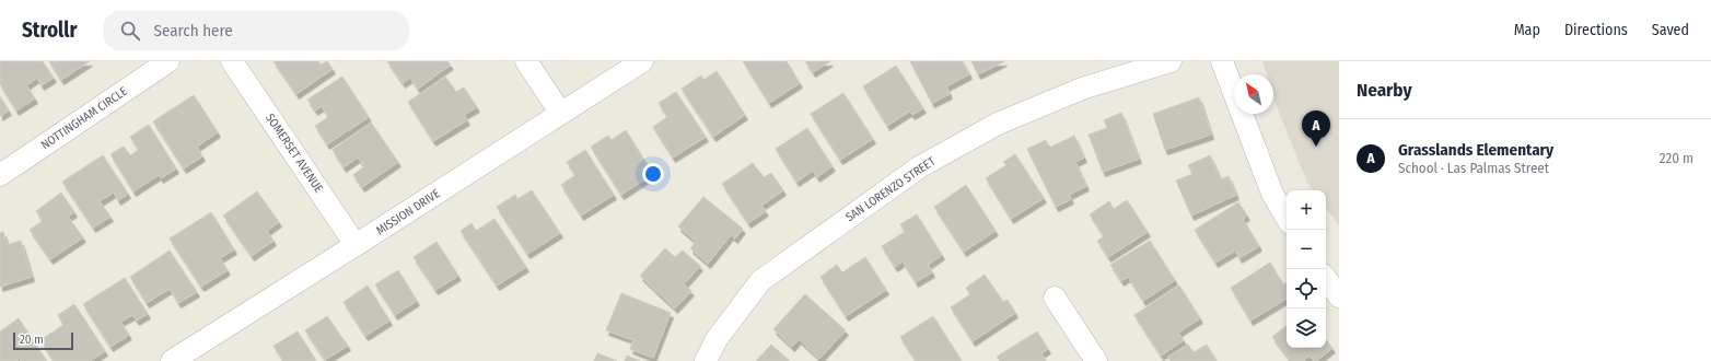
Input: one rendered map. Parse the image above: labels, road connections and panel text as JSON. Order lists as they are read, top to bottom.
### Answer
{
  "streets": {
    "street": [
      "NOTTINGHAM CIRCLE",
      "SOMERSET AVENUE",
      "SAN LORENZO STREET",
      "MISSION DRIVE"
    ]
  },
  "crossings": [
    ["SOMERSET AVENUE", "MISSION DRIVE"]
  ],
  "scale_bar": "20 m",
  "north": "top left",
  "page": {
    "header": "Strollr",
    "search": "Search here",
    "nav": ["Map", "Directions", "Saved"],
    "heading": "Nearby",
    "pins": "A",
    "list": [
      {
        "mark": "A",
        "name": "Grasslands Elementary",
        "note": "School · Las Palmas Street",
        "value": "220 m"
      }
    ],
    "map_buttons": ["+", "−"],
    "scale": "20 m"
  }
}
